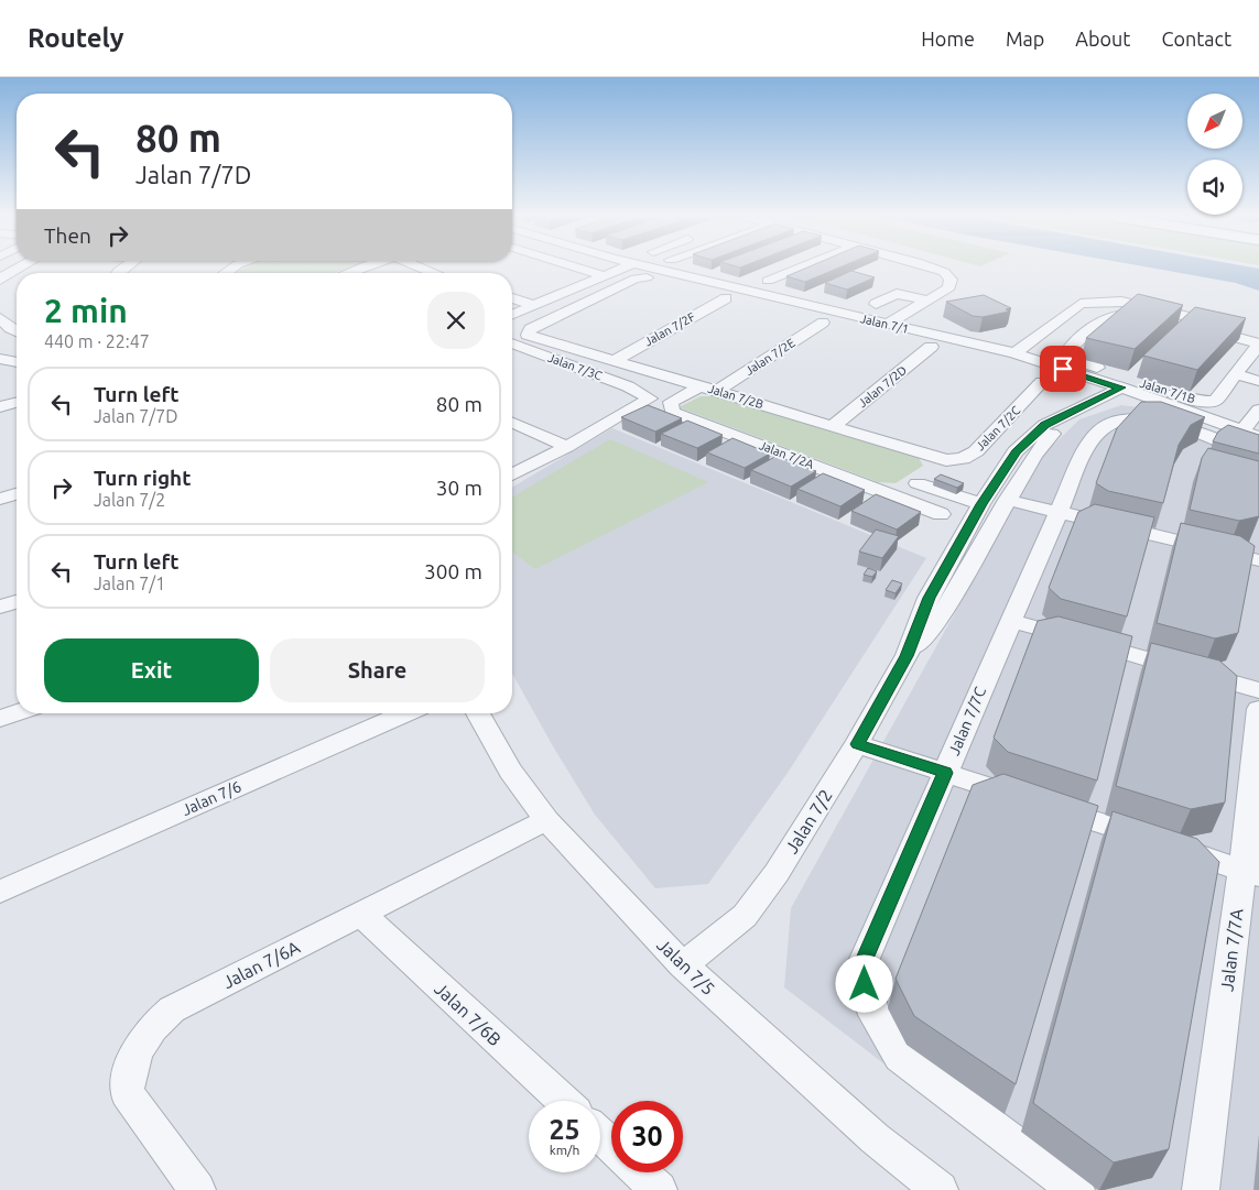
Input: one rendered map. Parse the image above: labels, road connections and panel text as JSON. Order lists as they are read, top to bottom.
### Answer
{
  "streets": {
    "street": [
      "Jalan 7/1",
      "Jalan 7/2F",
      "Jalan 7/2E",
      "Jalan 7/3C",
      "Jalan 7/2D",
      "Jalan 7/1B",
      "Jalan 7/2B",
      "Jalan 7/2C",
      "Jalan 7/2A",
      "Jalan 7/7C",
      "Jalan 7/6",
      "Jalan 7/2",
      "Jalan 7/7A",
      "Jalan 7/6A",
      "Jalan 7/5",
      "Jalan 7/6B"
    ]
  },
  "crossings": [
    ["Jalan 7/1", "Jalan 7/2"],
    ["Jalan 7/2F", "Jalan 7/2B"],
    ["Jalan 7/2E", "Jalan 7/2B"],
    ["Jalan 7/2E", "Jalan 7/2A"],
    ["Jalan 7/2D", "Jalan 7/2B"],
    ["Jalan 7/2B", "Jalan 7/2C"],
    ["Jalan 7/2B", "Jalan 7/2A"],
    ["Jalan 7/2", "Jalan 7/5"],
    ["Jalan 7/6A", "Jalan 7/5"],
    ["Jalan 7/6A", "Jalan 7/6B"]
  ],
  "north": "bottom left",
  "page": {
    "header": "Routely",
    "nav": [
      "Home",
      "Map",
      "About",
      "Contact"
    ],
    "turn": ["80 m", "Jalan 7/7D"],
    "then": "Then",
    "heading": ["2 min", "440 m · 22:47"],
    "list": [
      {
        "name": "Turn left",
        "note": "Jalan 7/7D",
        "value": "80 m"
      },
      {
        "name": "Turn right",
        "note": "Jalan 7/2",
        "value": "30 m"
      },
      {
        "name": "Turn left",
        "note": "Jalan 7/1",
        "value": "300 m"
      }
    ],
    "buttons": ["Exit", "Share"],
    "speed": "25 km/h",
    "limit": "30"
  }
}
